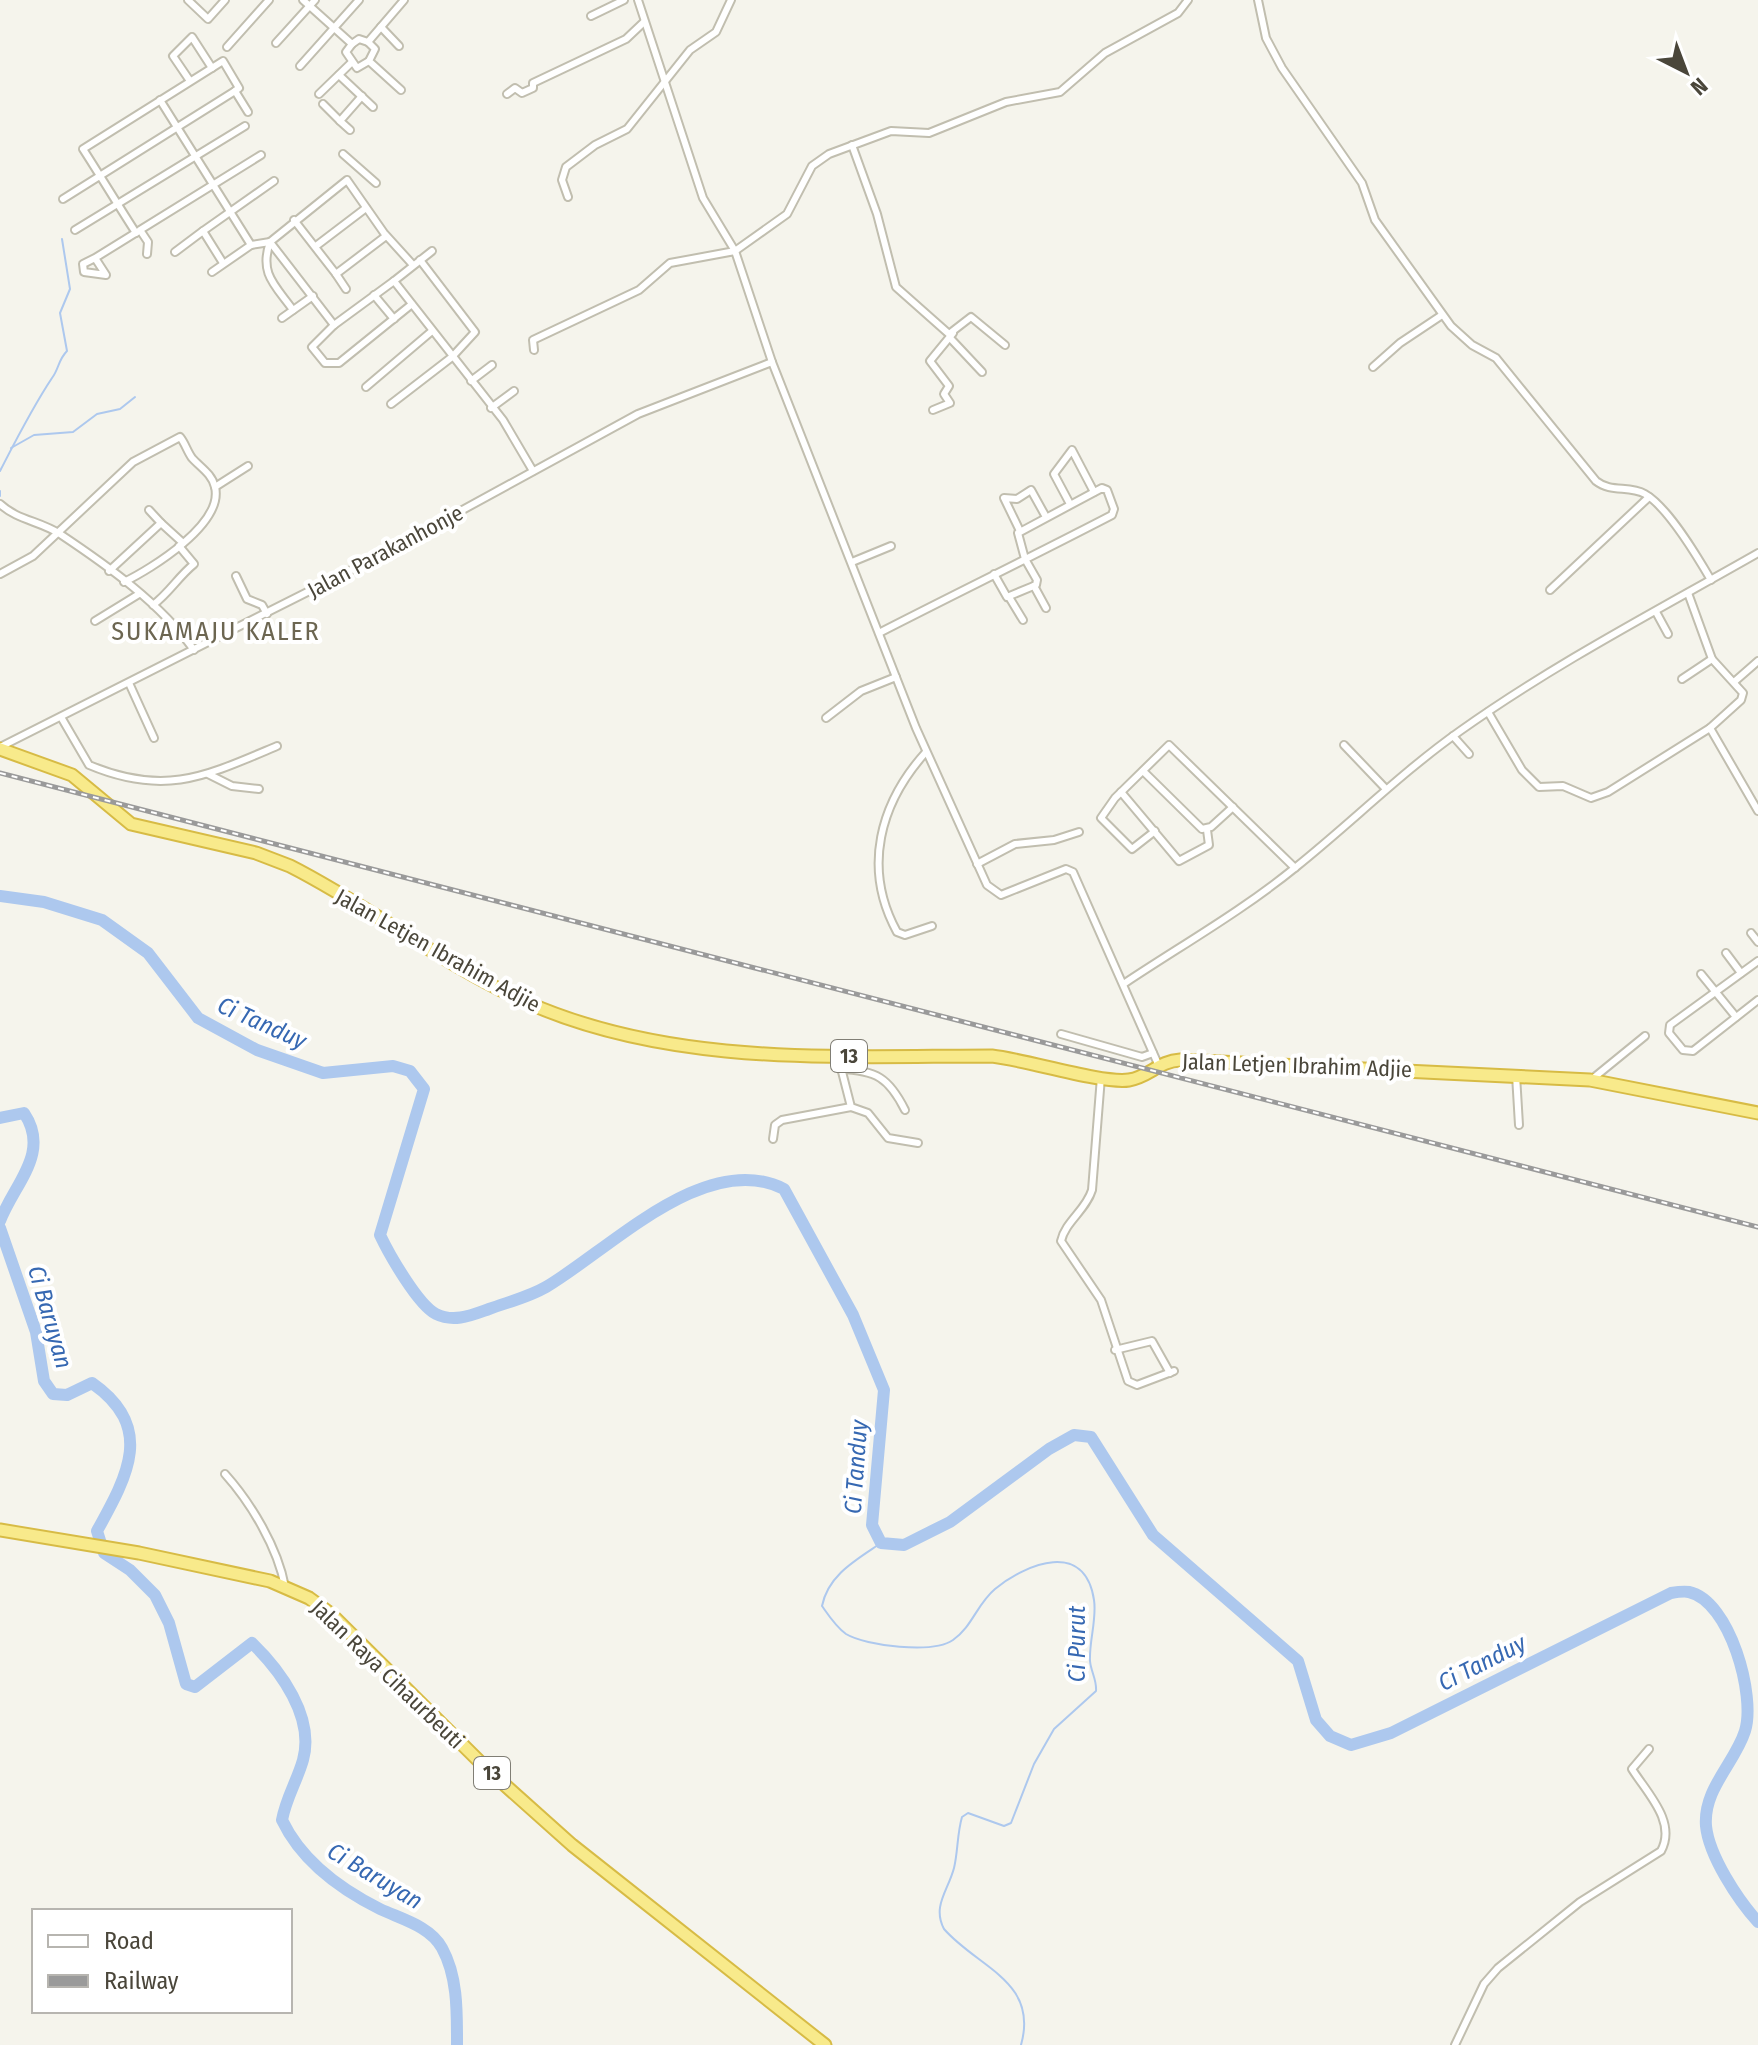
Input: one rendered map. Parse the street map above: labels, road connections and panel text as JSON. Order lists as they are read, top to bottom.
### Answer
{
  "streets": {
    "highway": ["Jalan Letjen Ibrahim Adjie", "13", "Jalan Raya Cihaurbeuti"],
    "street": ["Jalan Parakanhonje"]
  },
  "crossings": [
    ["Jalan Parakanhonje", "Jalan Letjen Ibrahim Adjie"]
  ],
  "districts": ["SUKAMAJU KALER"],
  "water": ["Ci Tanduy", "Ci Baruyan", "Ci Purut"],
  "legend": ["Road", "Railway"],
  "north": "bottom right"
}
